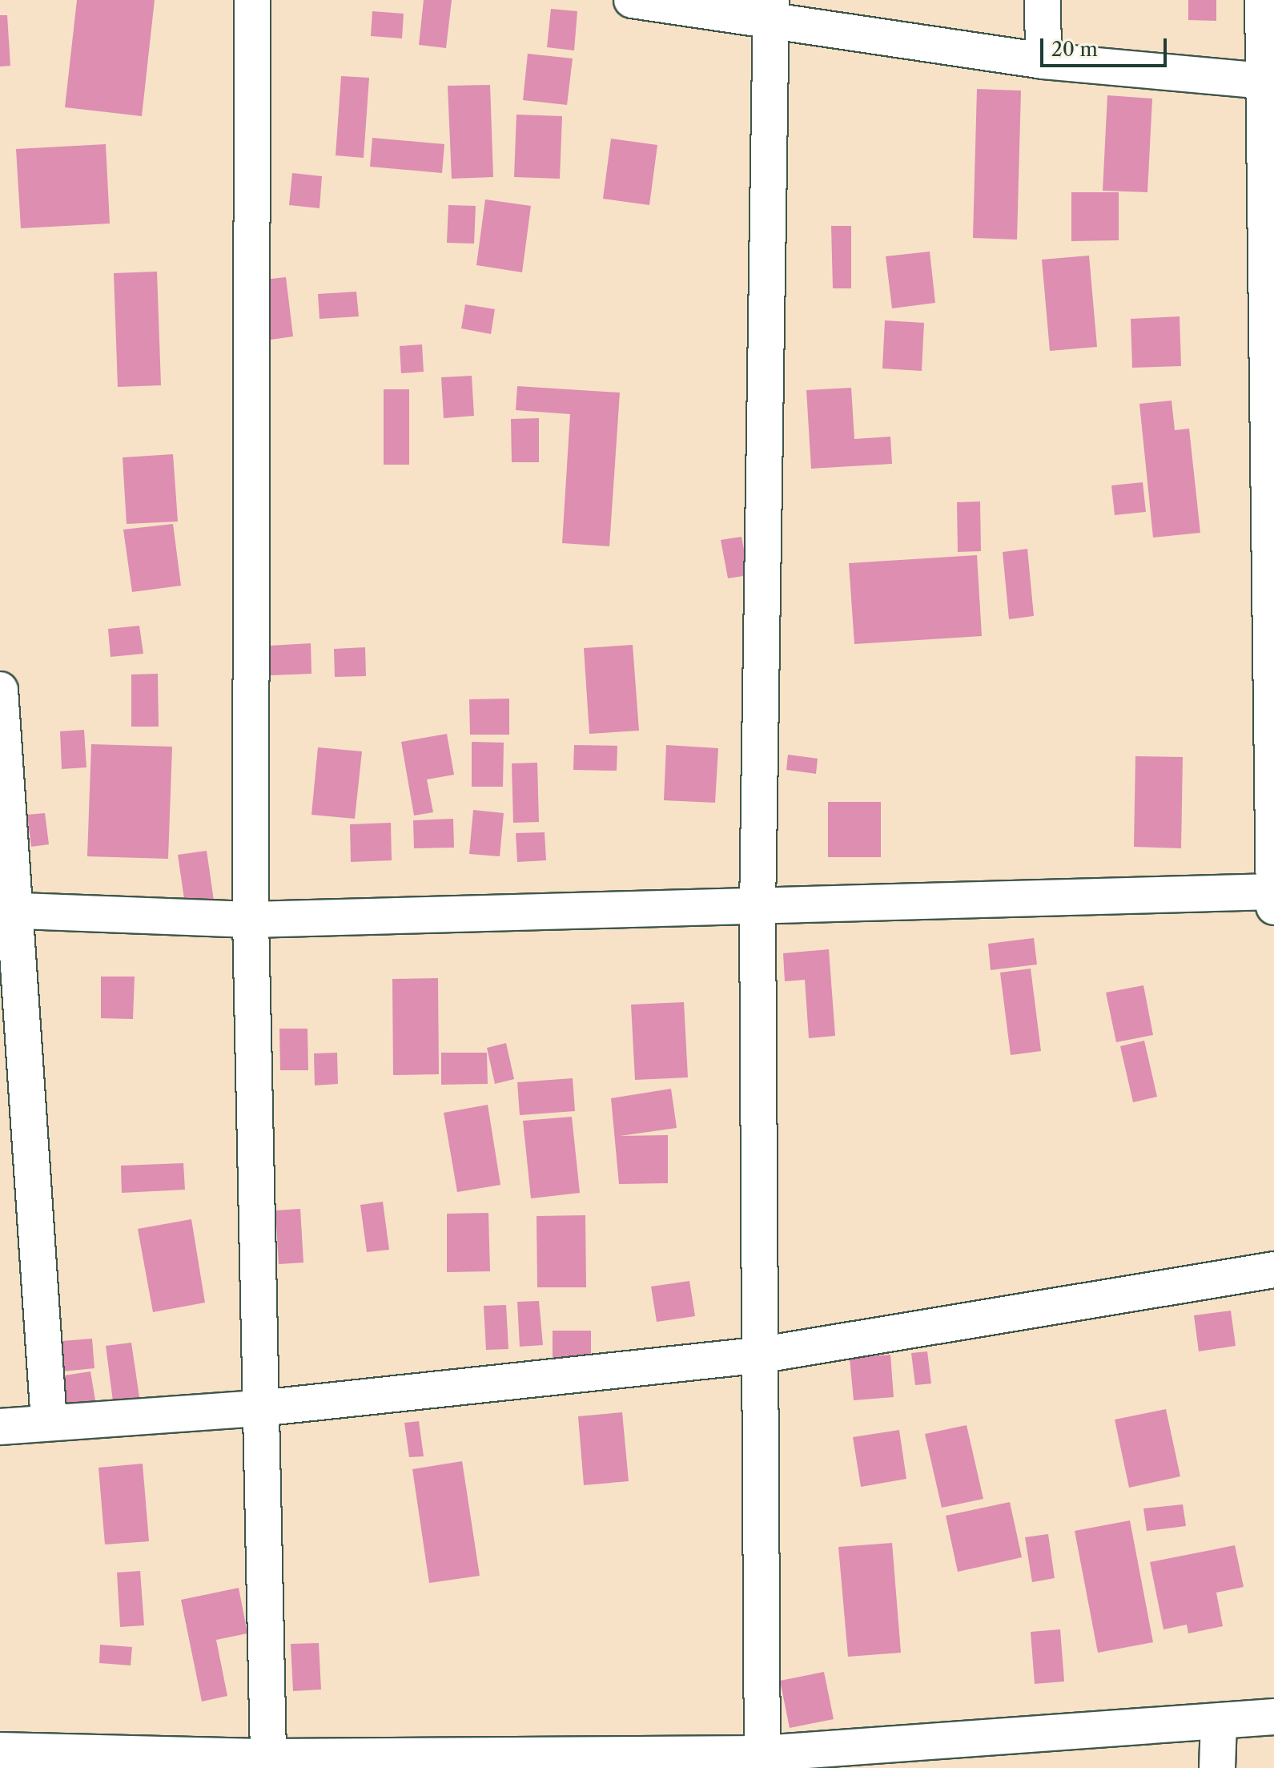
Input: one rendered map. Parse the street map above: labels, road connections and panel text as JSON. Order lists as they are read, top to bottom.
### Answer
{
  "scale_bar": "20 m"
}
